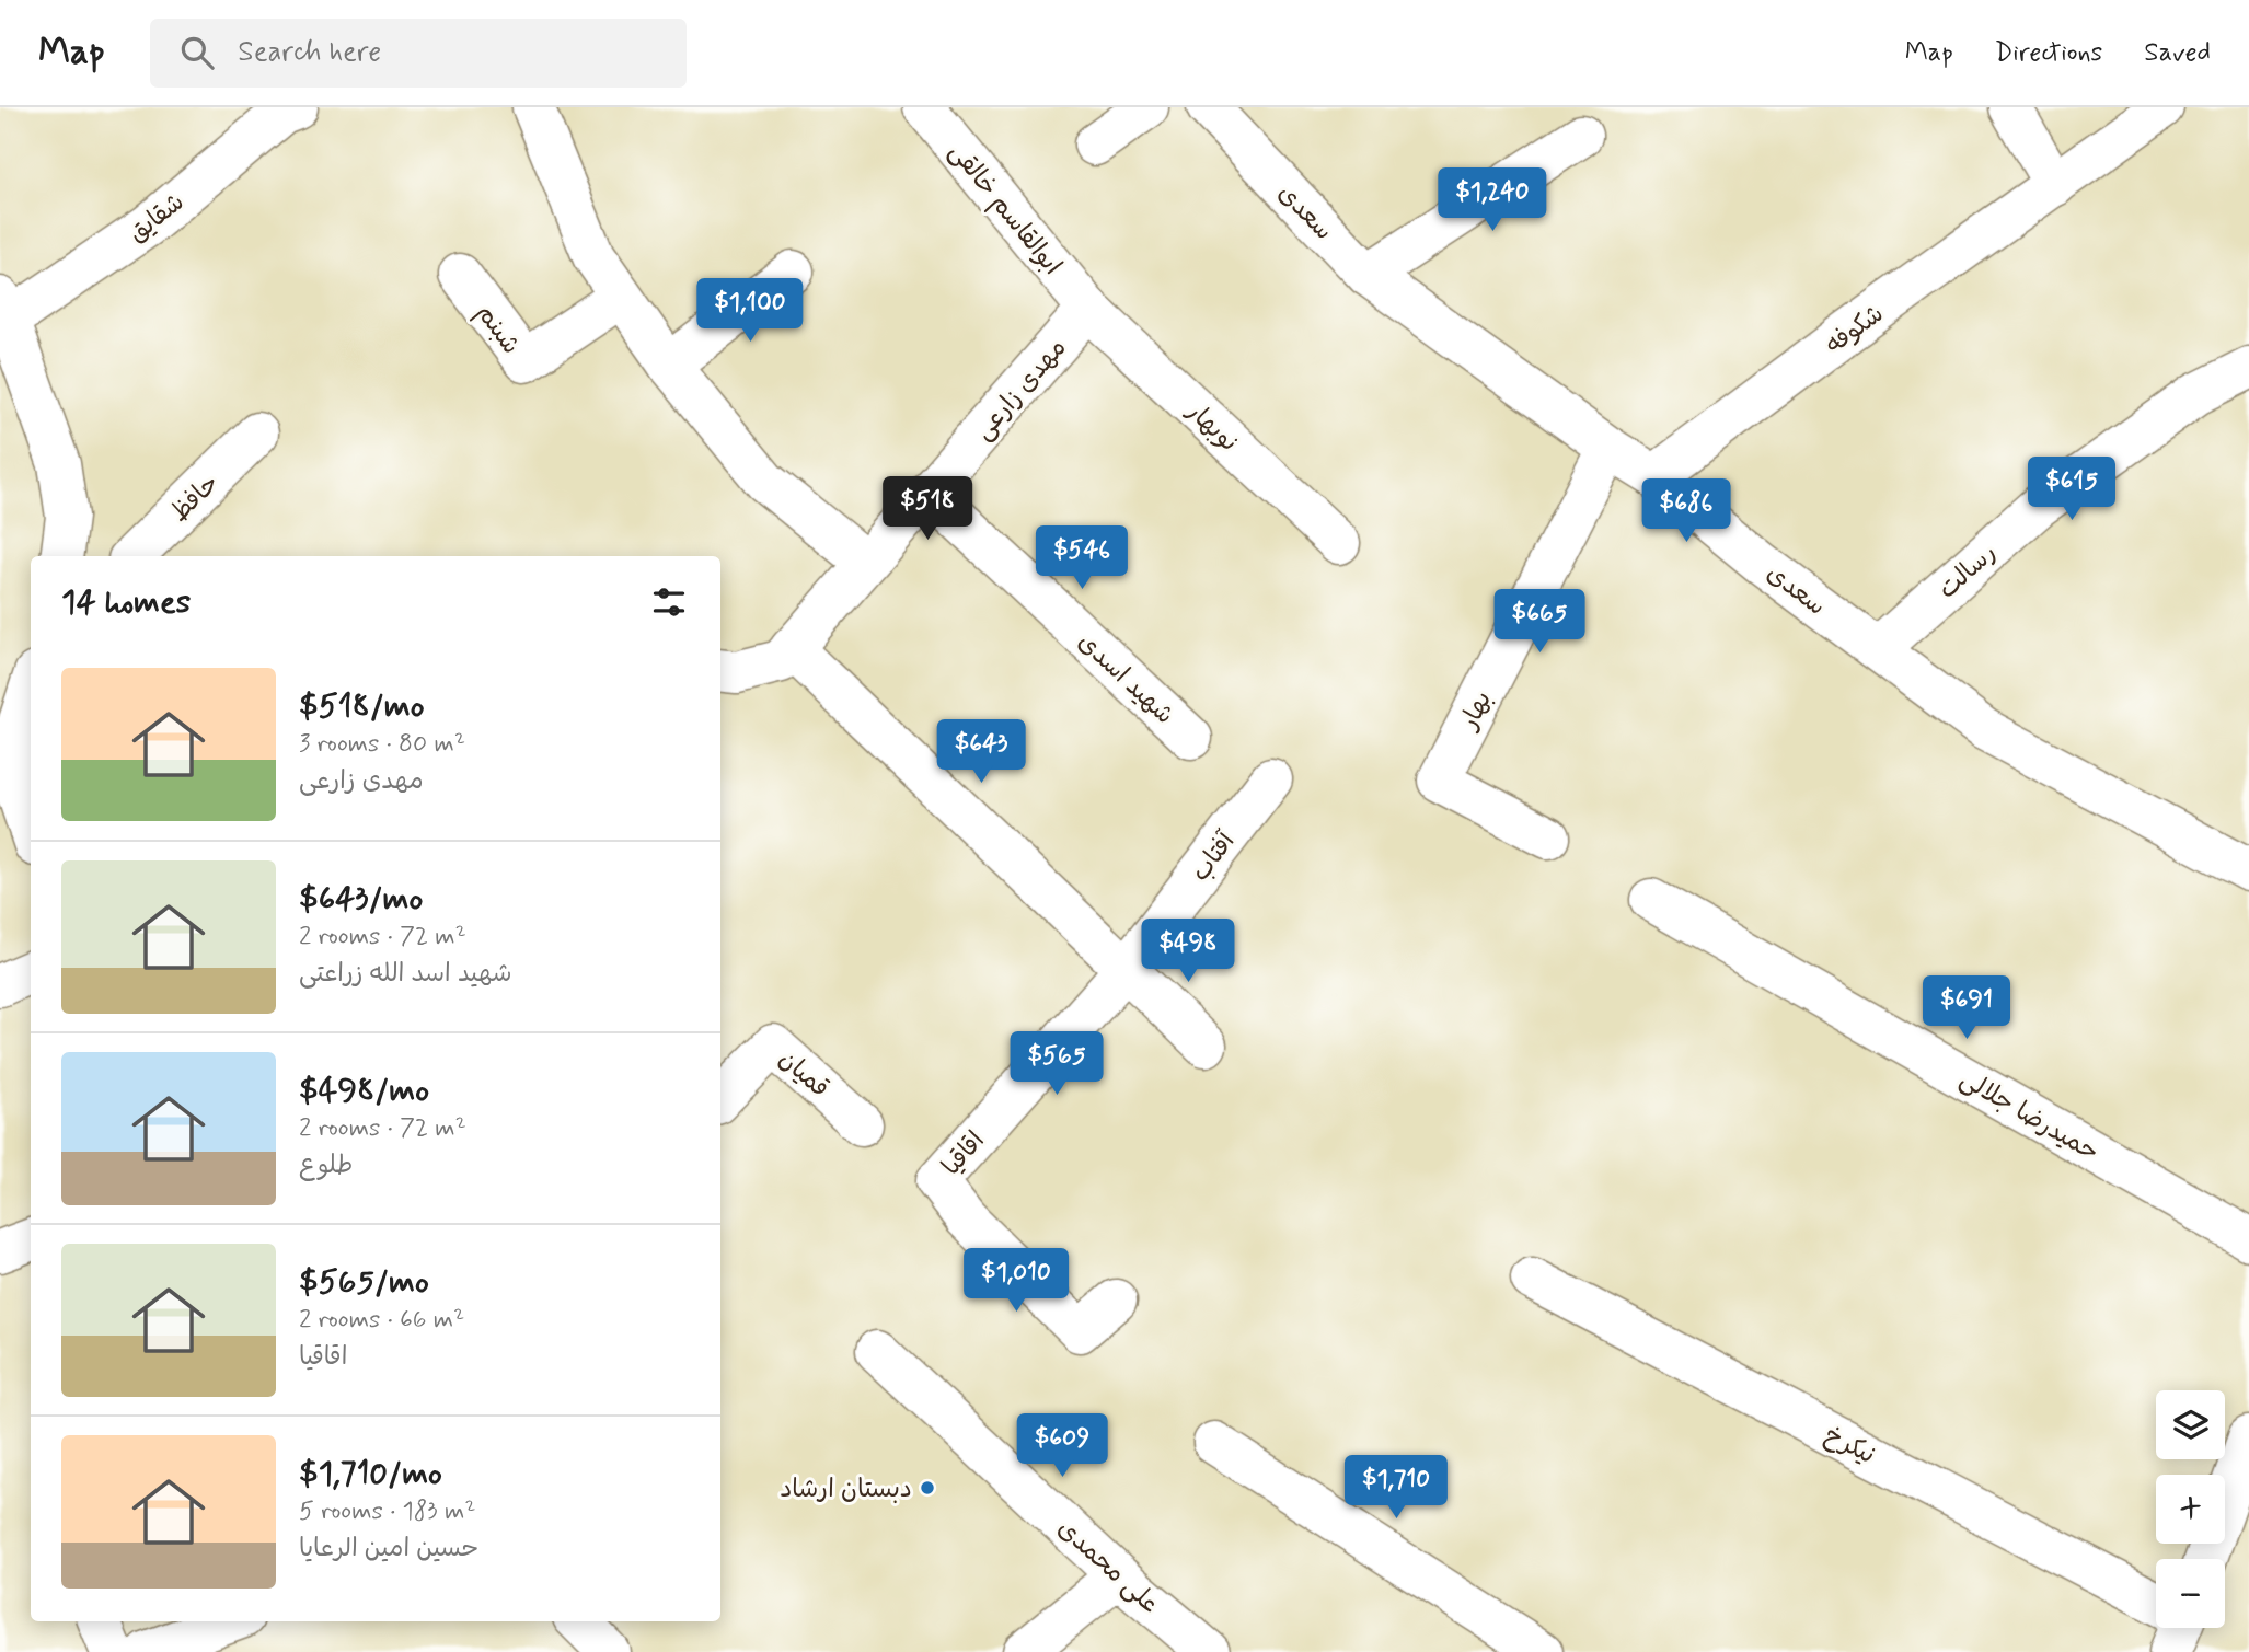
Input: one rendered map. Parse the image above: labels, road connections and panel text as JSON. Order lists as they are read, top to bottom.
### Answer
{
  "streets": {
    "street": [
      "ابوالقاسم خالقی",
      "سعدی",
      "شقایق",
      "شبنم",
      "شکوفه",
      "مهدی زارعی",
      "نوبهار",
      "حافظ",
      "رسالت",
      "شهید اسدی",
      "بهار",
      "آفتاب",
      "قمیان",
      "حمیدرضا جلالی",
      "اقاقیا",
      "نیکرخ",
      "علی محمدی"
    ]
  },
  "crossings": [
    ["ابوالقاسم خالقی", "مهدی زارعی"],
    ["ابوالقاسم خالقی", "نوبهار"],
    ["سعدی", "شکوفه"],
    ["سعدی", "رسالت"],
    ["سعدی", "بهار"],
    ["مهدی زارعی", "نوبهار"],
    ["مهدی زارعی", "شهید اسدی"],
    ["آفتاب", "اقاقیا"]
  ],
  "places": ["دبستان ارشاد"],
  "page": {
    "header": "Map",
    "search": "Search here",
    "nav": ["Map", "Directions", "Saved"],
    "price": [
      "$1,240",
      "$1,100",
      "$615",
      "$518",
      "$686",
      "$546",
      "$665",
      "$643",
      "$498",
      "$691",
      "$565",
      "$1,010",
      "$609",
      "$1,710"
    ],
    "heading": "14 homes",
    "list": [
      {
        "name": "$518/mo",
        "note": "3 rooms · 80 m² · مهدی زارعی"
      },
      {
        "name": "$643/mo",
        "note": "2 rooms · 72 m² · شهید اسد الله زراعتی"
      },
      {
        "name": "$498/mo",
        "note": "2 rooms · 72 m² · طلوع"
      },
      {
        "name": "$565/mo",
        "note": "2 rooms · 66 m² · اقاقیا"
      },
      {
        "name": "$1,710/mo",
        "note": "5 rooms · 183 m² · حسین امین الرعایا"
      }
    ],
    "map_buttons": ["+", "−"]
  }
}
